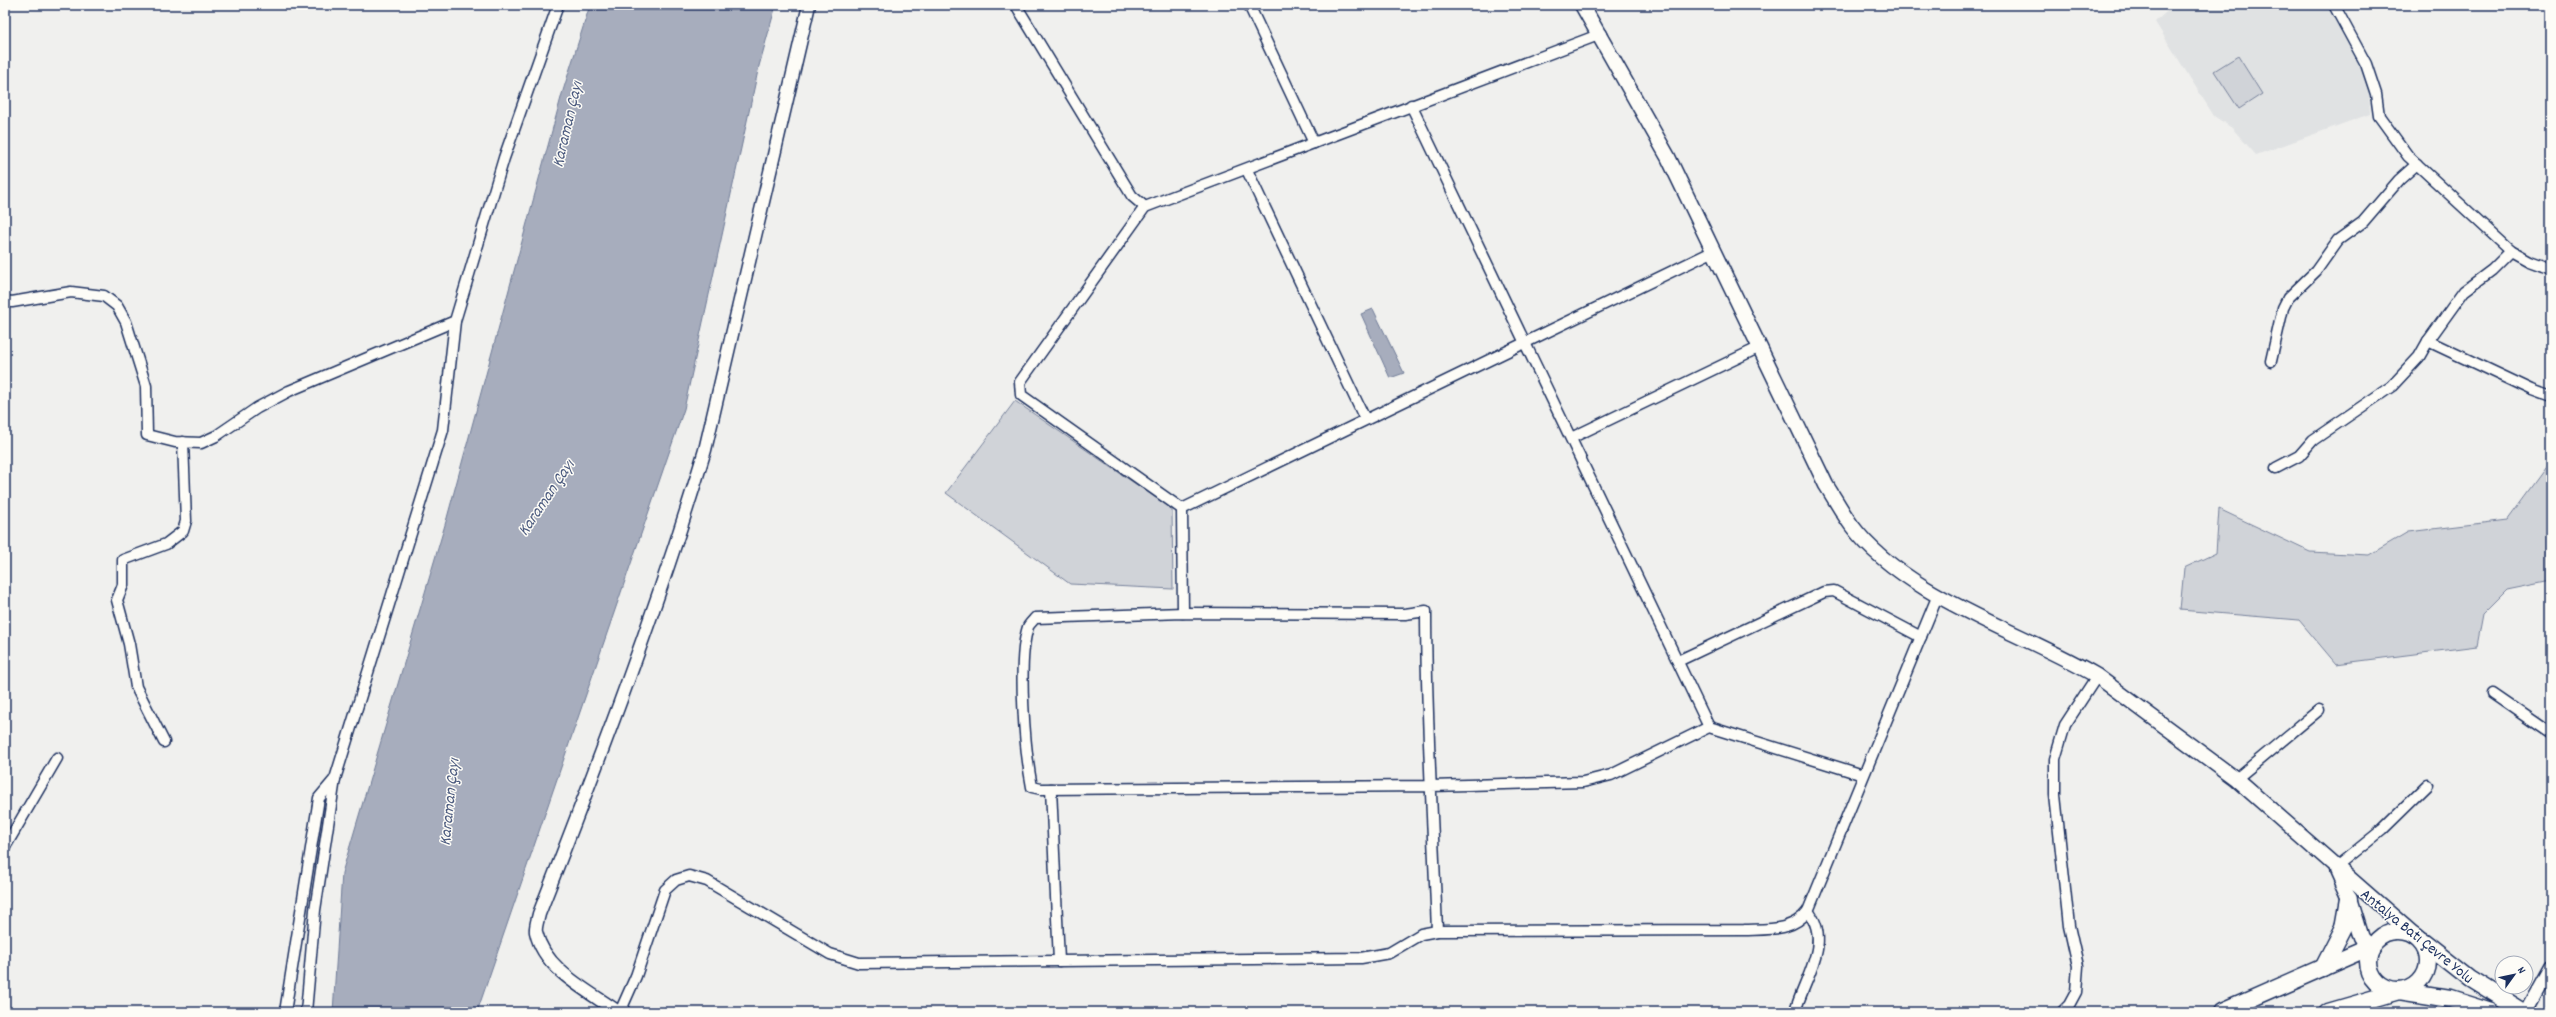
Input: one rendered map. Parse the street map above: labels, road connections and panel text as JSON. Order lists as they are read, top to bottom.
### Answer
{
  "streets": {
    "highway": ["Antalya Batı Çevre Yolu"]
  },
  "water": ["Karaman Çayı"],
  "north": "top right"
}
